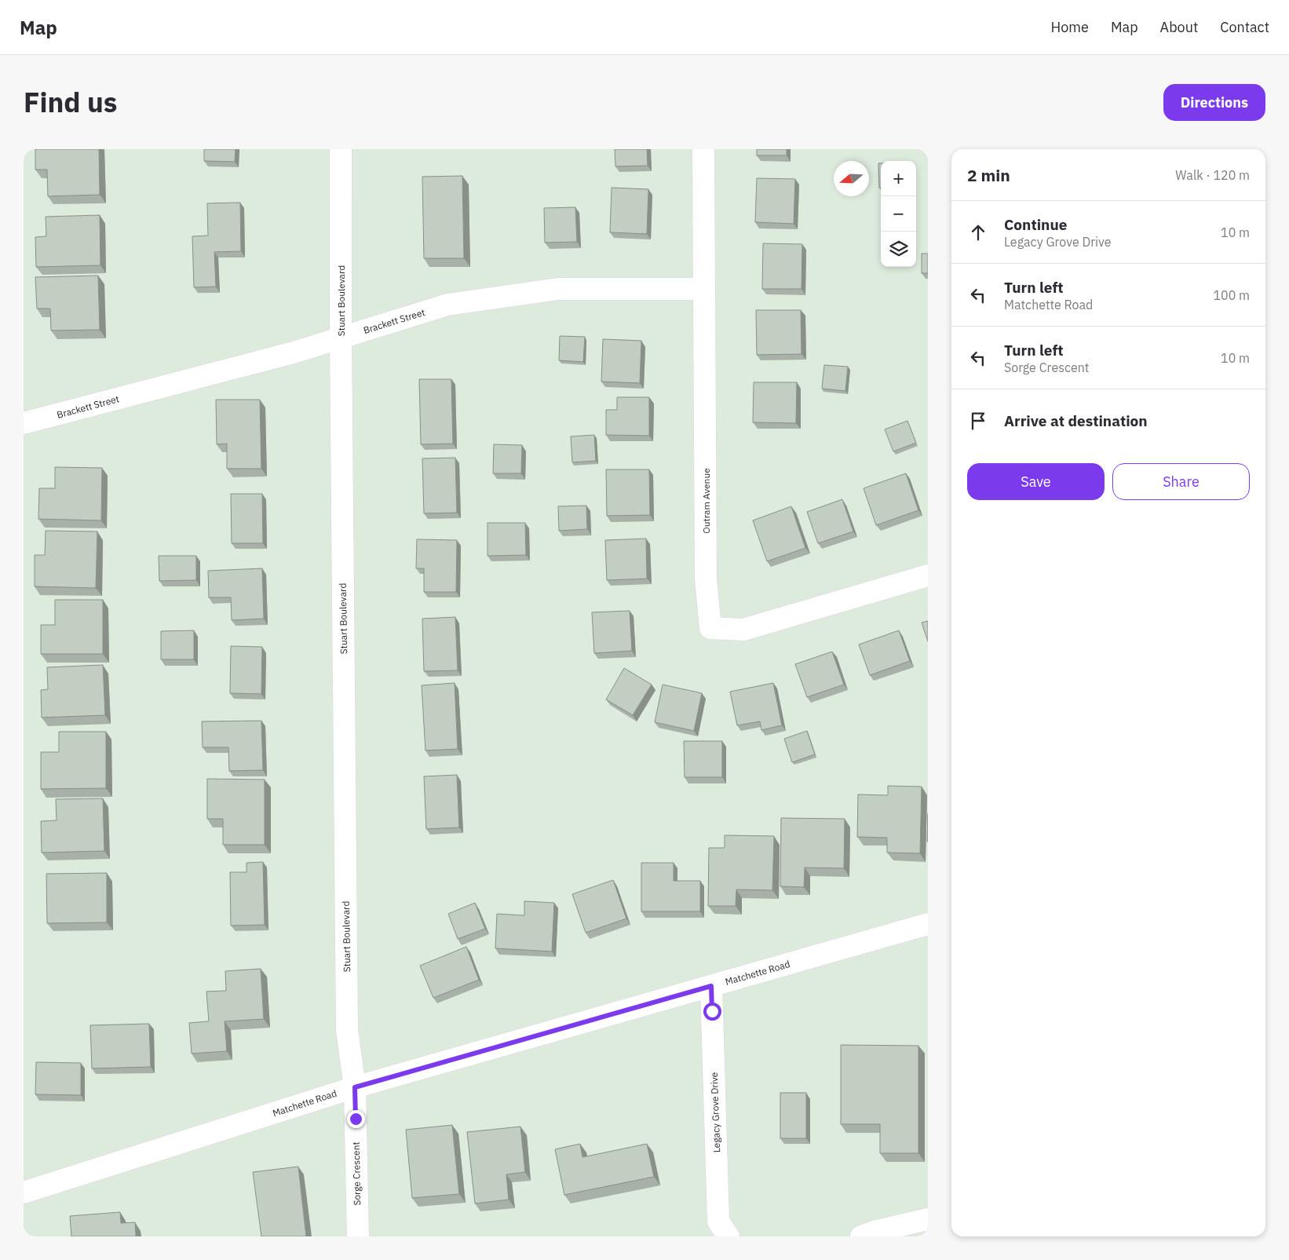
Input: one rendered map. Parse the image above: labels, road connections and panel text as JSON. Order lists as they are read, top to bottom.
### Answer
{
  "streets": {
    "street": [
      "Stuart Boulevard",
      "Brackett Street",
      "Outram Avenue",
      "Matchette Road",
      "Legacy Grove Drive",
      "Sorge Crescent"
    ]
  },
  "crossings": [
    ["Stuart Boulevard", "Brackett Street"],
    ["Stuart Boulevard", "Matchette Road"],
    ["Stuart Boulevard", "Sorge Crescent"],
    ["Brackett Street", "Outram Avenue"],
    ["Matchette Road", "Legacy Grove Drive"],
    ["Matchette Road", "Sorge Crescent"]
  ],
  "north": "left",
  "page": {
    "header": "Map",
    "nav": [
      "Home",
      "Map",
      "About",
      "Contact"
    ],
    "title": "Find us",
    "buttons": [
      "Directions",
      ["Save", "Share"]
    ],
    "heading": ["2 min", "Walk · 120 m"],
    "map_buttons": ["+", "−"],
    "list": [
      ["Continue", "Legacy Grove Drive", "10 m"],
      ["Turn left", "Matchette Road", "100 m"],
      ["Turn left", "Sorge Crescent", "10 m"],
      "Arrive at destination"
    ]
  }
}
